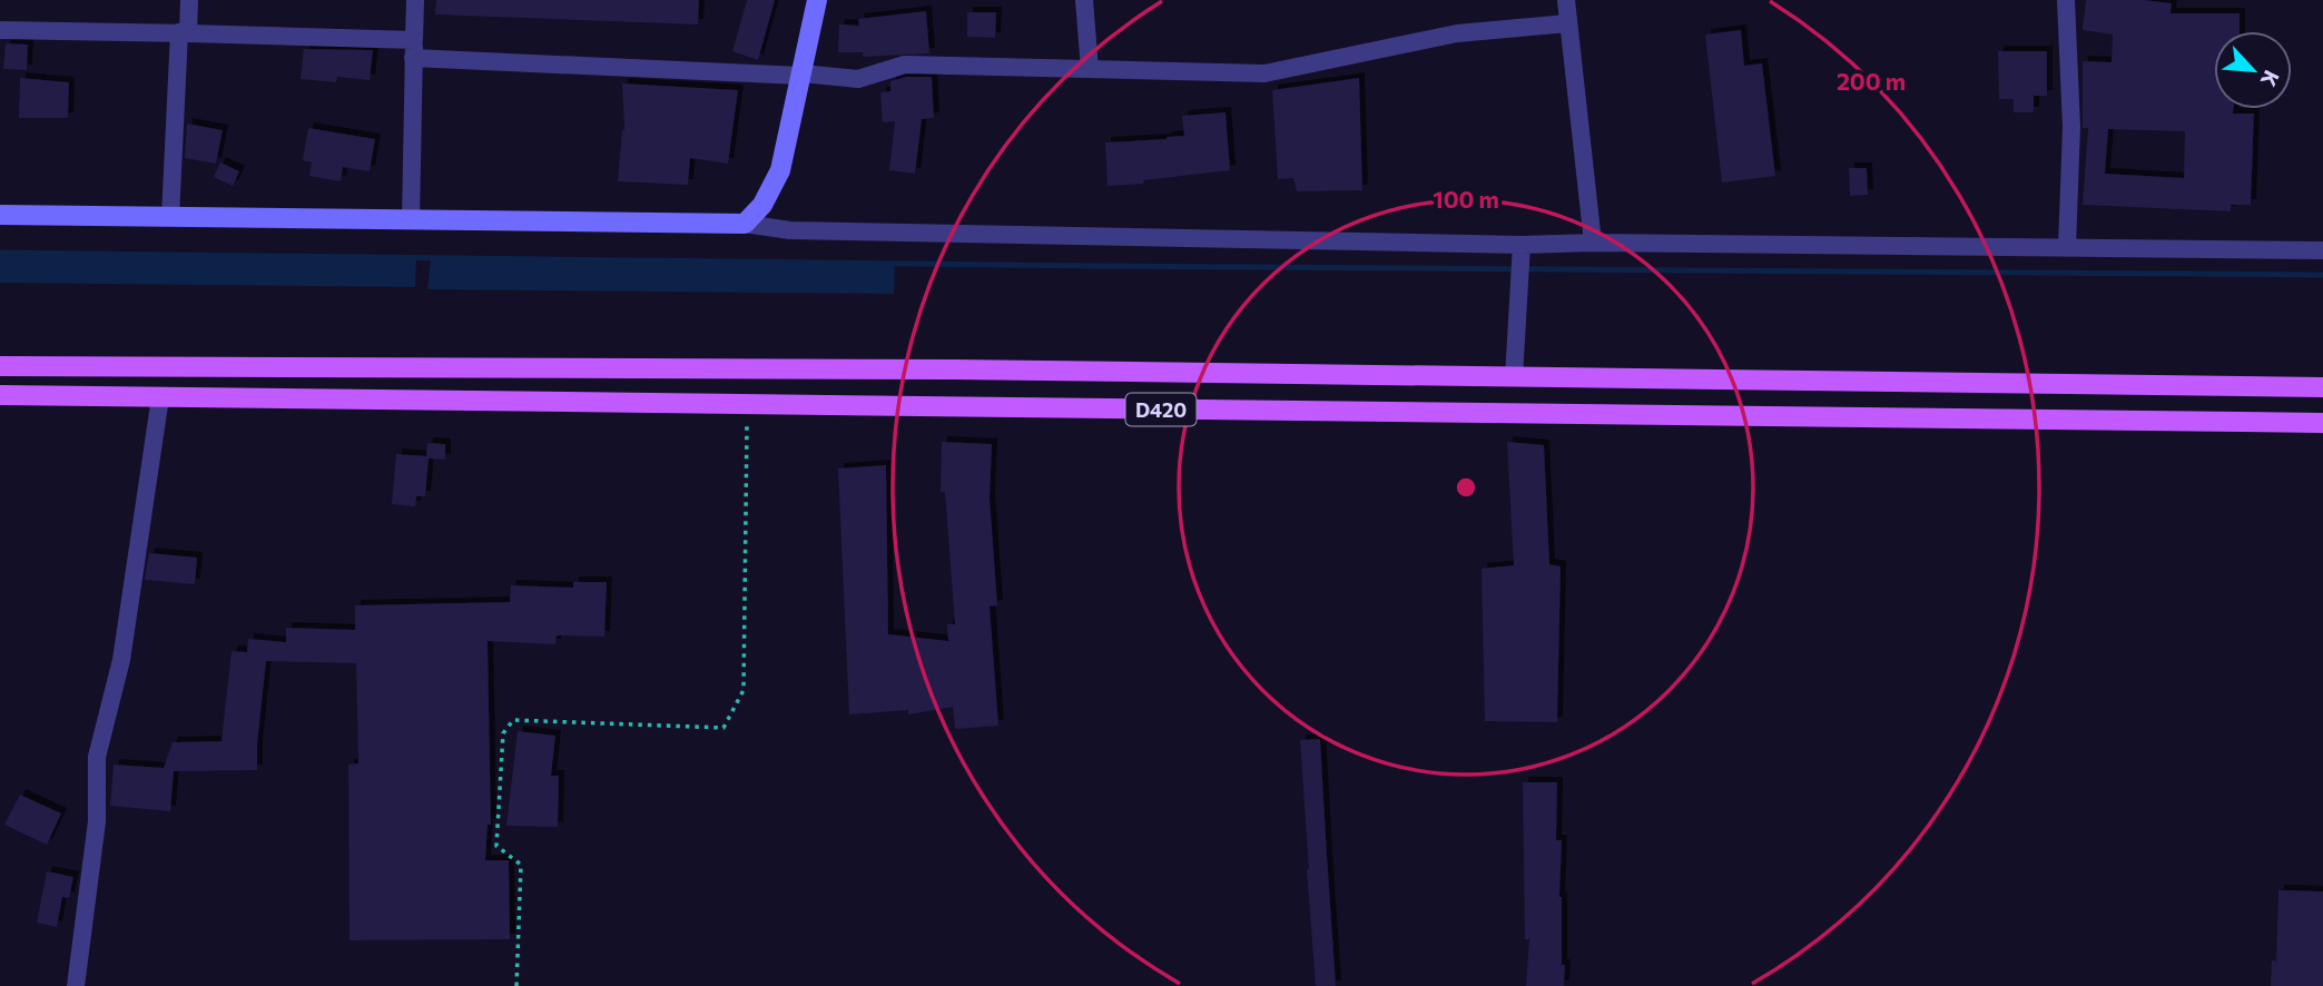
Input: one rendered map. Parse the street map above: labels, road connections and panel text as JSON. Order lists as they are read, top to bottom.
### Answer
{
  "streets": {
    "main road": ["D420"]
  },
  "north": "bottom right",
  "rings": ["200 m", "100 m"]
}
